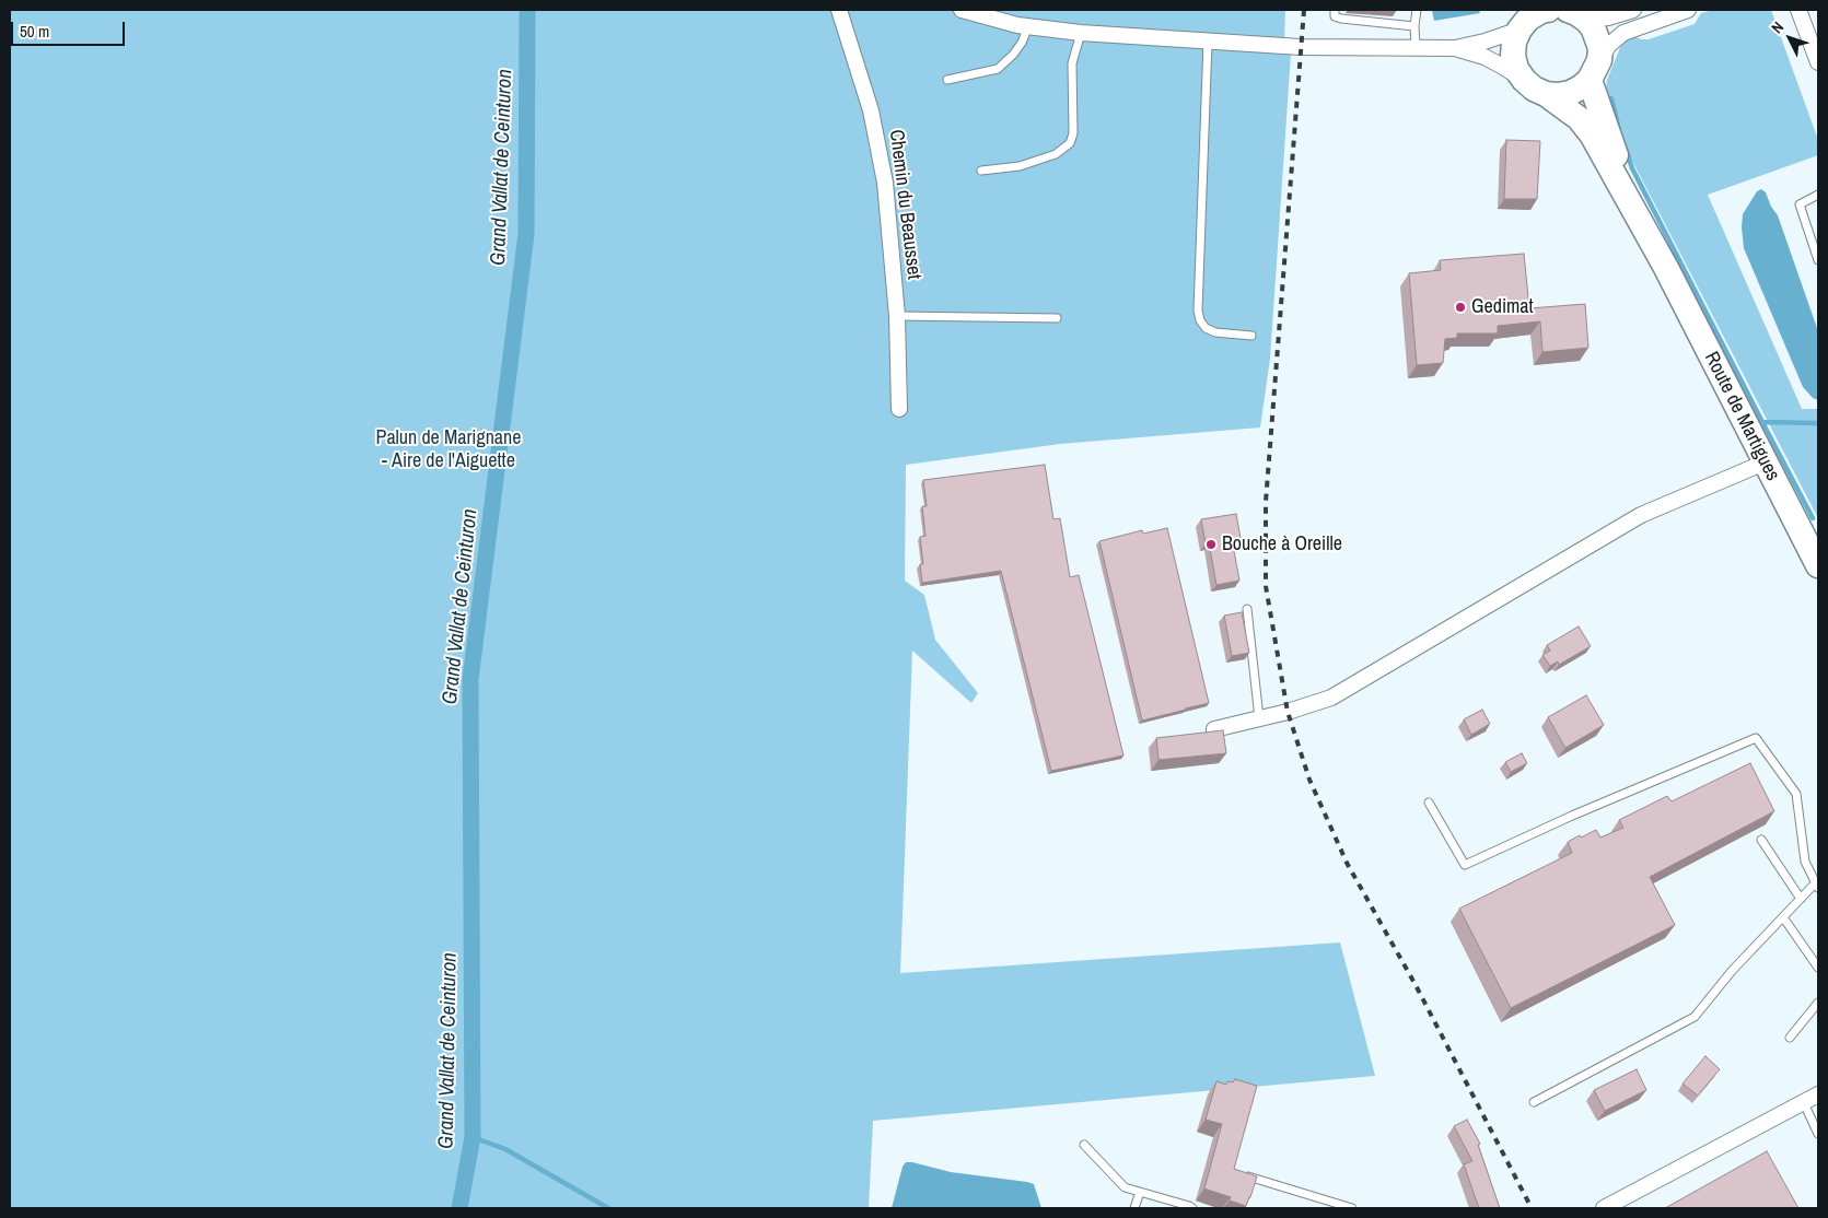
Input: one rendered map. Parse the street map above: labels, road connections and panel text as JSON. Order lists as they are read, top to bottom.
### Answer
{
  "streets": {
    "main road": ["Route de Martigues"],
    "street": ["Chemin du Beausset"]
  },
  "water": ["Grand Vallat de Ceinturon"],
  "parks": ["Palun de Marignane - Aire de l'Aiguette"],
  "places": ["Gedimat", "Bouche à Oreille"],
  "scale_bar": "50 m",
  "north": "top left"
}
